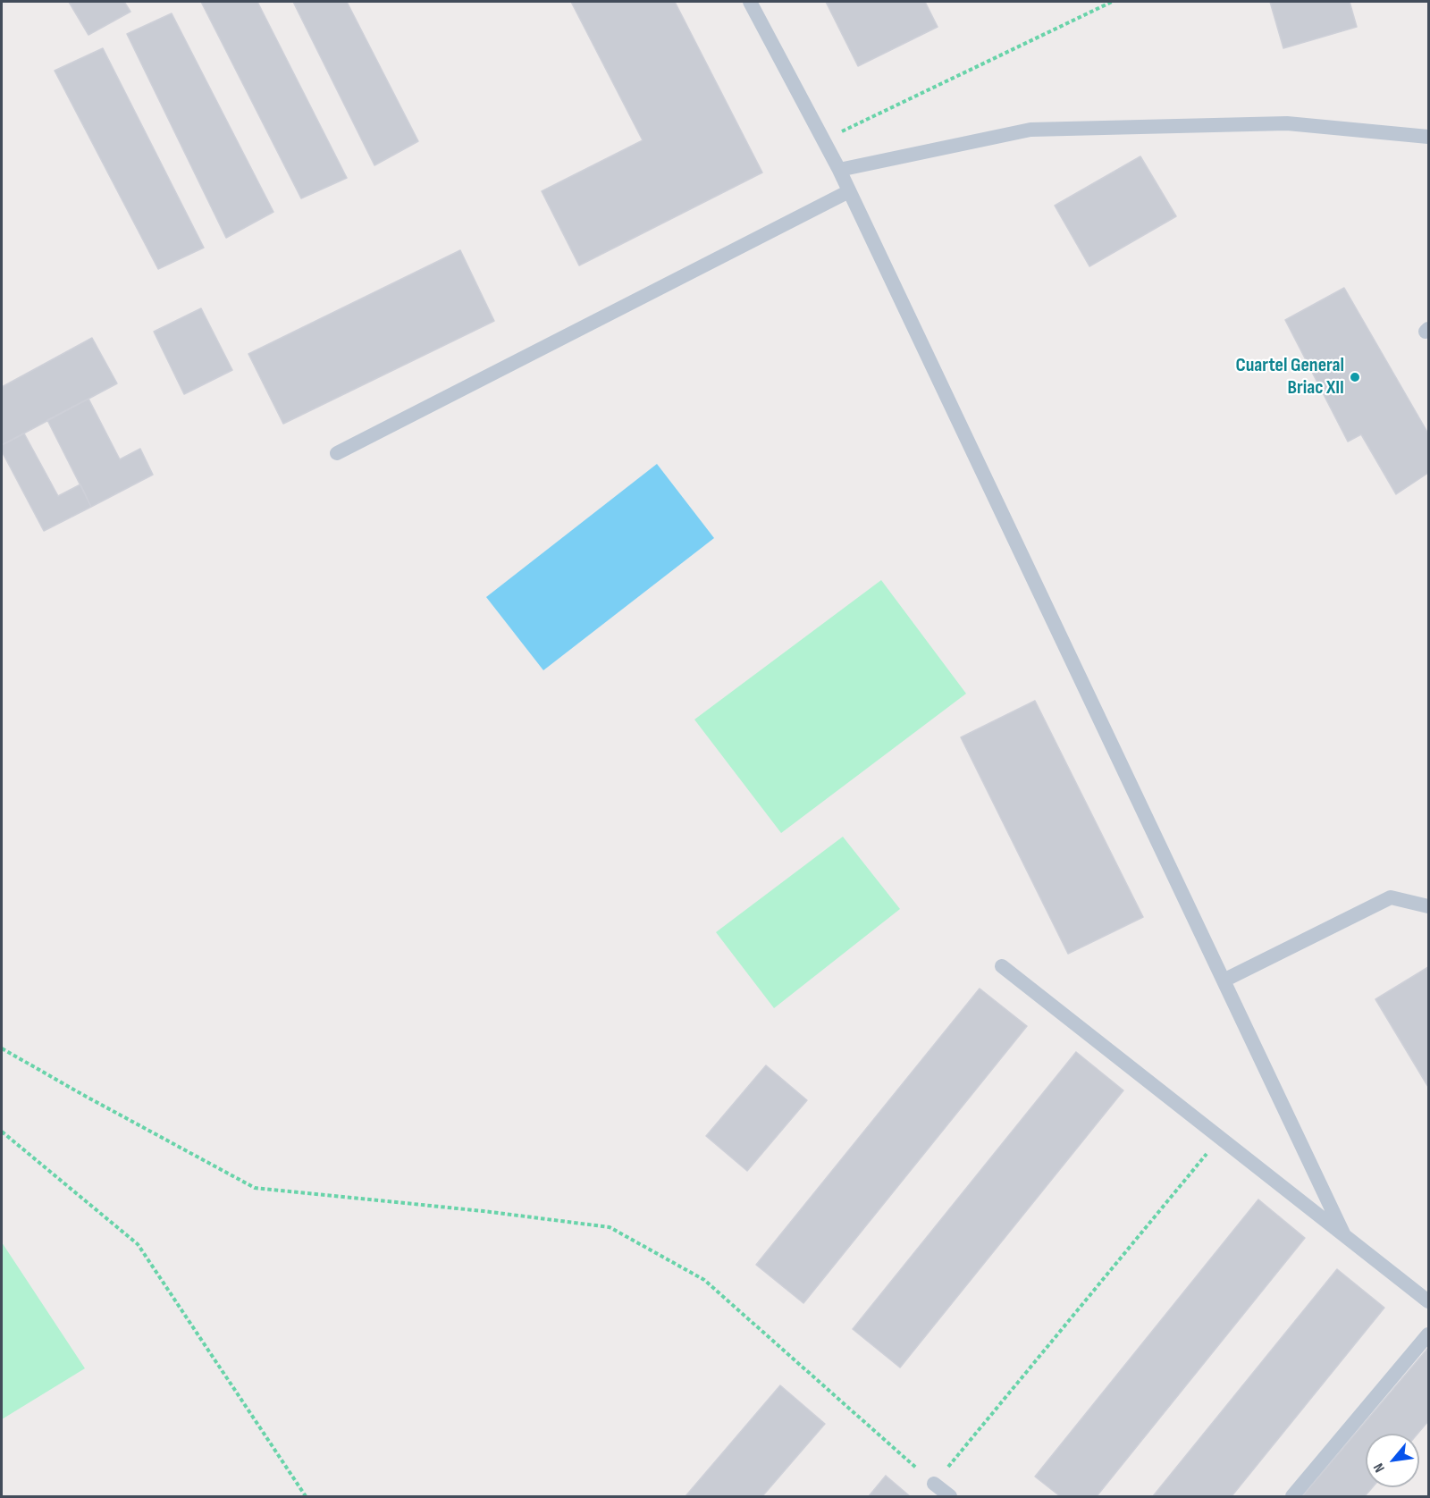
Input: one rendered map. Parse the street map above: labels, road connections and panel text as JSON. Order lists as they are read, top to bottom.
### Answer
{
  "places": ["Cuartel General Briac XII"],
  "north": "bottom left"
}
